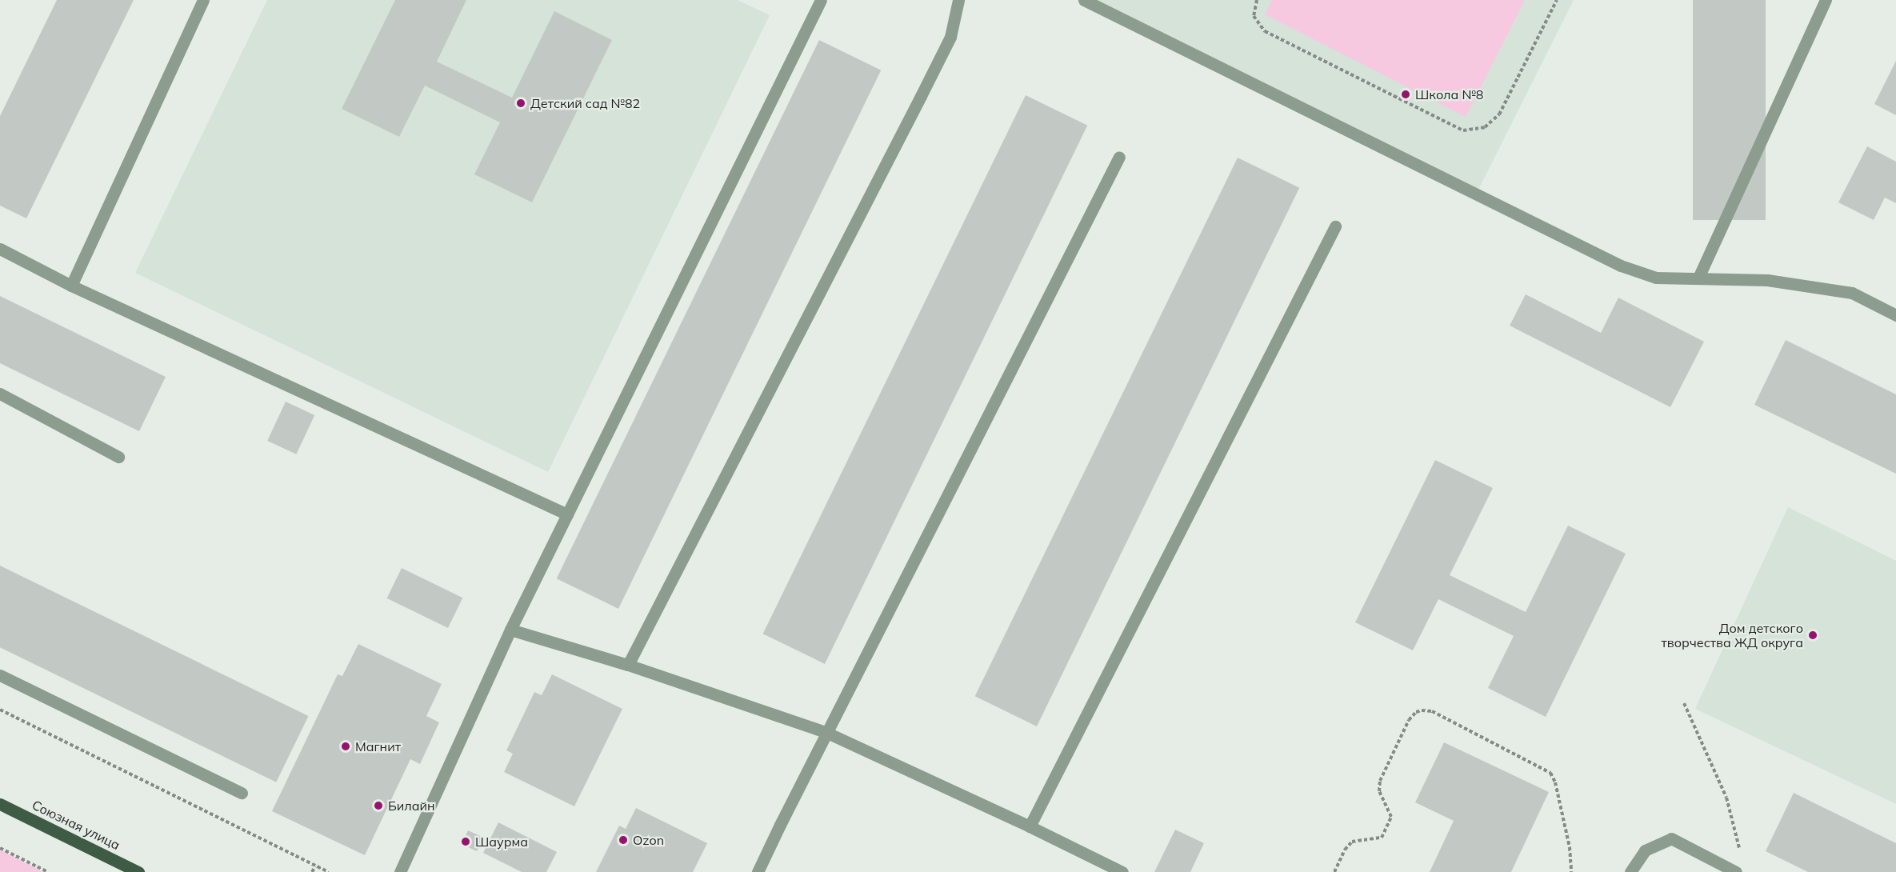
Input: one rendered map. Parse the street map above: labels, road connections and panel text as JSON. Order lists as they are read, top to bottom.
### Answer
{
  "streets": {
    "main road": ["Союзная улица"]
  },
  "places": [
    "Школа №8",
    "Детский сад №82",
    "Дом детского творчества ЖД округа",
    "Магнит",
    "Билайн",
    "Ozon",
    "Шаурма"
  ]
}
